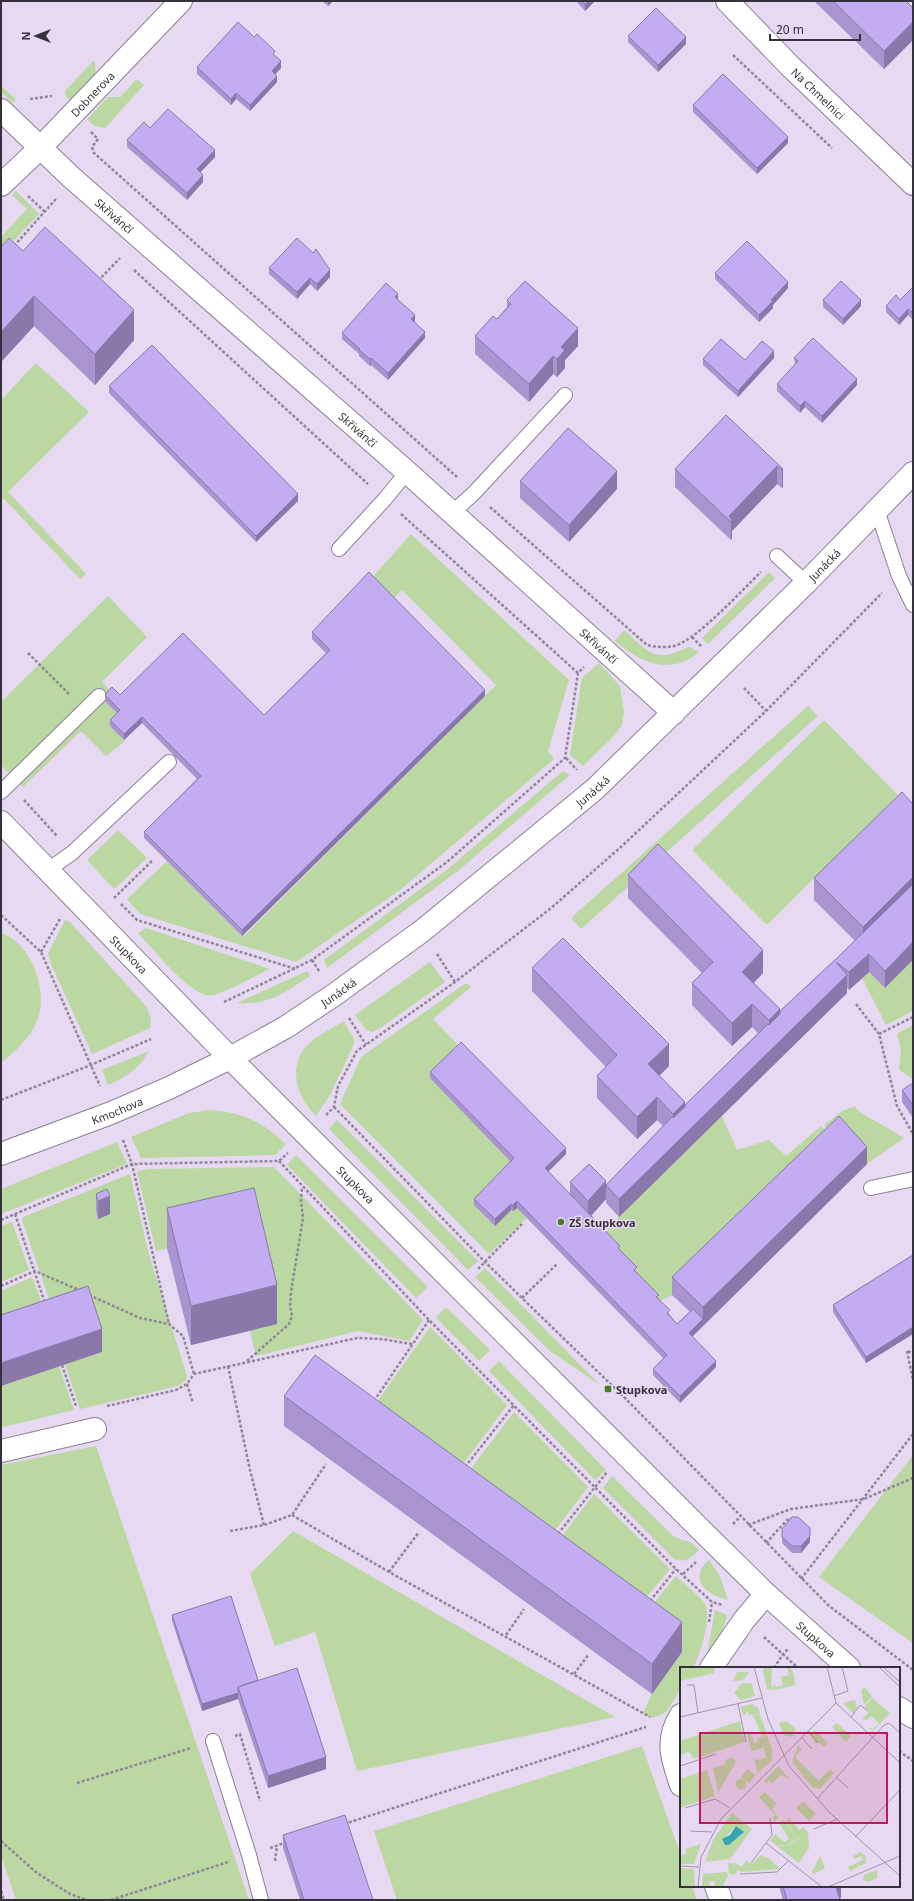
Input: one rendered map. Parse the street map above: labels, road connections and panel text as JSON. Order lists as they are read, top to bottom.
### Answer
{
  "streets": {
    "street": [
      "Na Chmelnici",
      "Dobnerova",
      "Skřivánčí",
      "Junácká",
      "Stupkova",
      "Kmochova"
    ]
  },
  "crossings": [
    ["Dobnerova", "Skřivánčí"],
    ["Skřivánčí", "Junácká"],
    ["Junácká", "Stupkova"],
    ["Junácká", "Kmochova"],
    ["Stupkova", "Kmochova"]
  ],
  "places": {
    "other": ["ZŠ Stupkova"],
    "transit": ["Stupkova"]
  },
  "scale_bar": "20 m",
  "north": "left"
}
